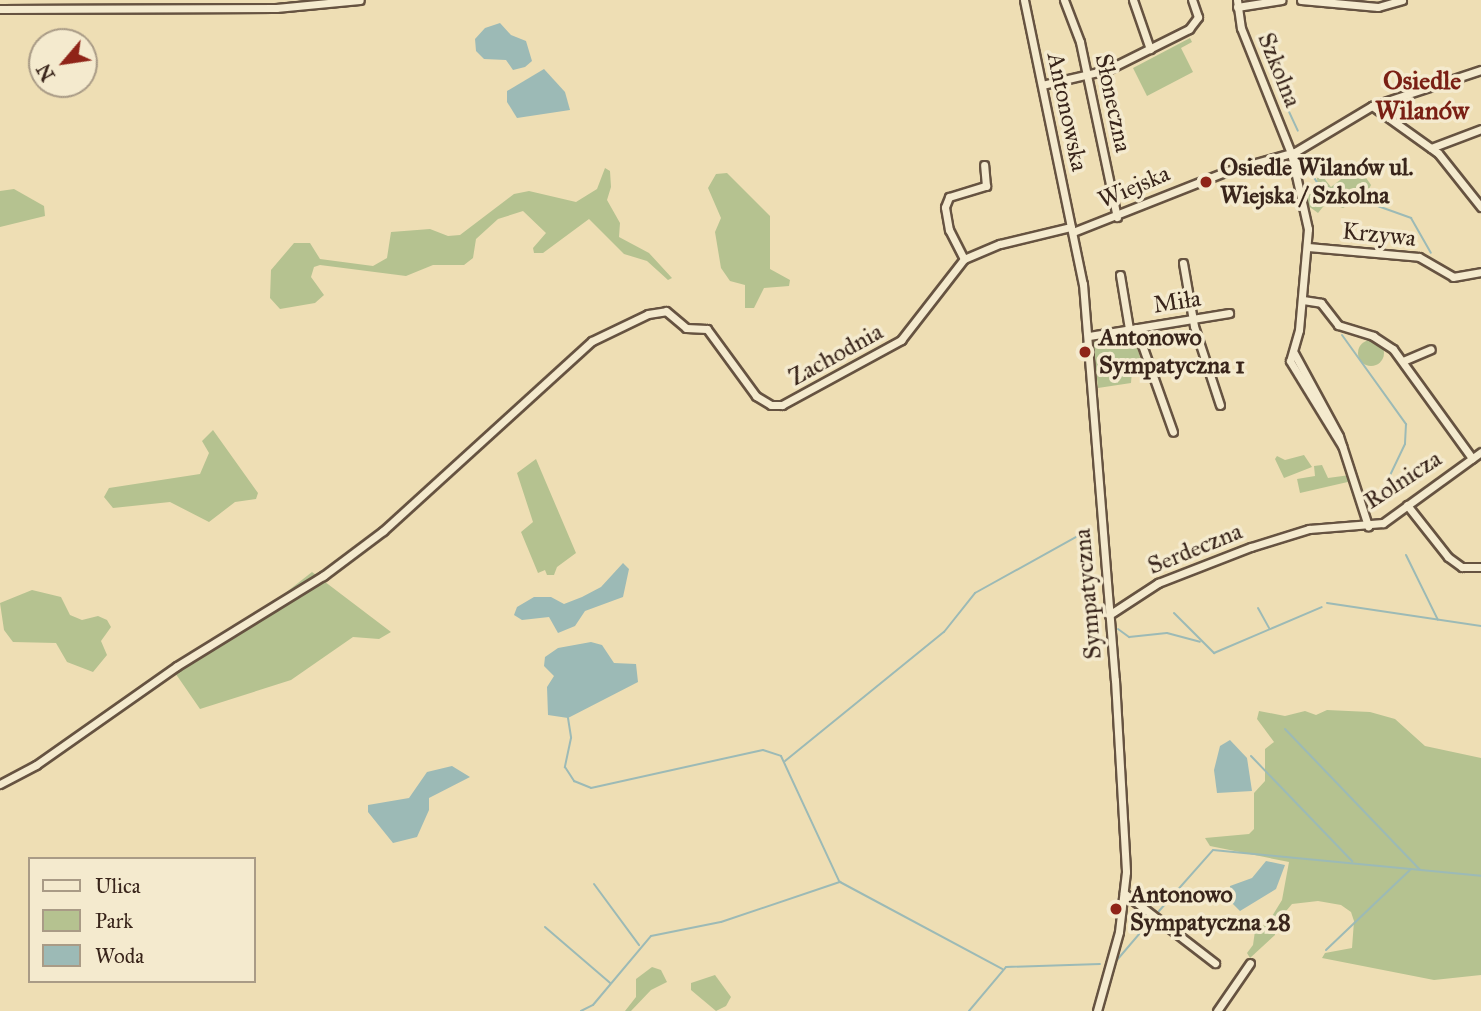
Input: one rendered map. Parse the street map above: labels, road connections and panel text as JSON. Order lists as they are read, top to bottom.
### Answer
{
  "streets": {
    "street": [
      "Szkolna",
      "Słoneczna",
      "Antonowska",
      "Wiejska",
      "Krzywa",
      "Miła",
      "Zachodnia",
      "Rolnicza",
      "Serdeczna",
      "Sympatyczna"
    ]
  },
  "crossings": [
    ["Szkolna", "Wiejska"],
    ["Szkolna", "Krzywa"],
    ["Szkolna", "Rolnicza"],
    ["Słoneczna", "Wiejska"],
    ["Antonowska", "Wiejska"],
    ["Antonowska", "Zachodnia"],
    ["Antonowska", "Sympatyczna"],
    ["Wiejska", "Zachodnia"],
    ["Wiejska", "Sympatyczna"],
    ["Miła", "Sympatyczna"],
    ["Zachodnia", "Sympatyczna"],
    ["Rolnicza", "Serdeczna"],
    ["Serdeczna", "Sympatyczna"]
  ],
  "districts": ["Osiedle Wilanów"],
  "places": ["Osiedle Wilanów ul. Wiejska / Szkolna", "Antonowo Sympatyczna 1", "Antonowo Sympatyczna 28"],
  "legend": ["Ulica", "Park", "Woda"],
  "north": "bottom left"
}
